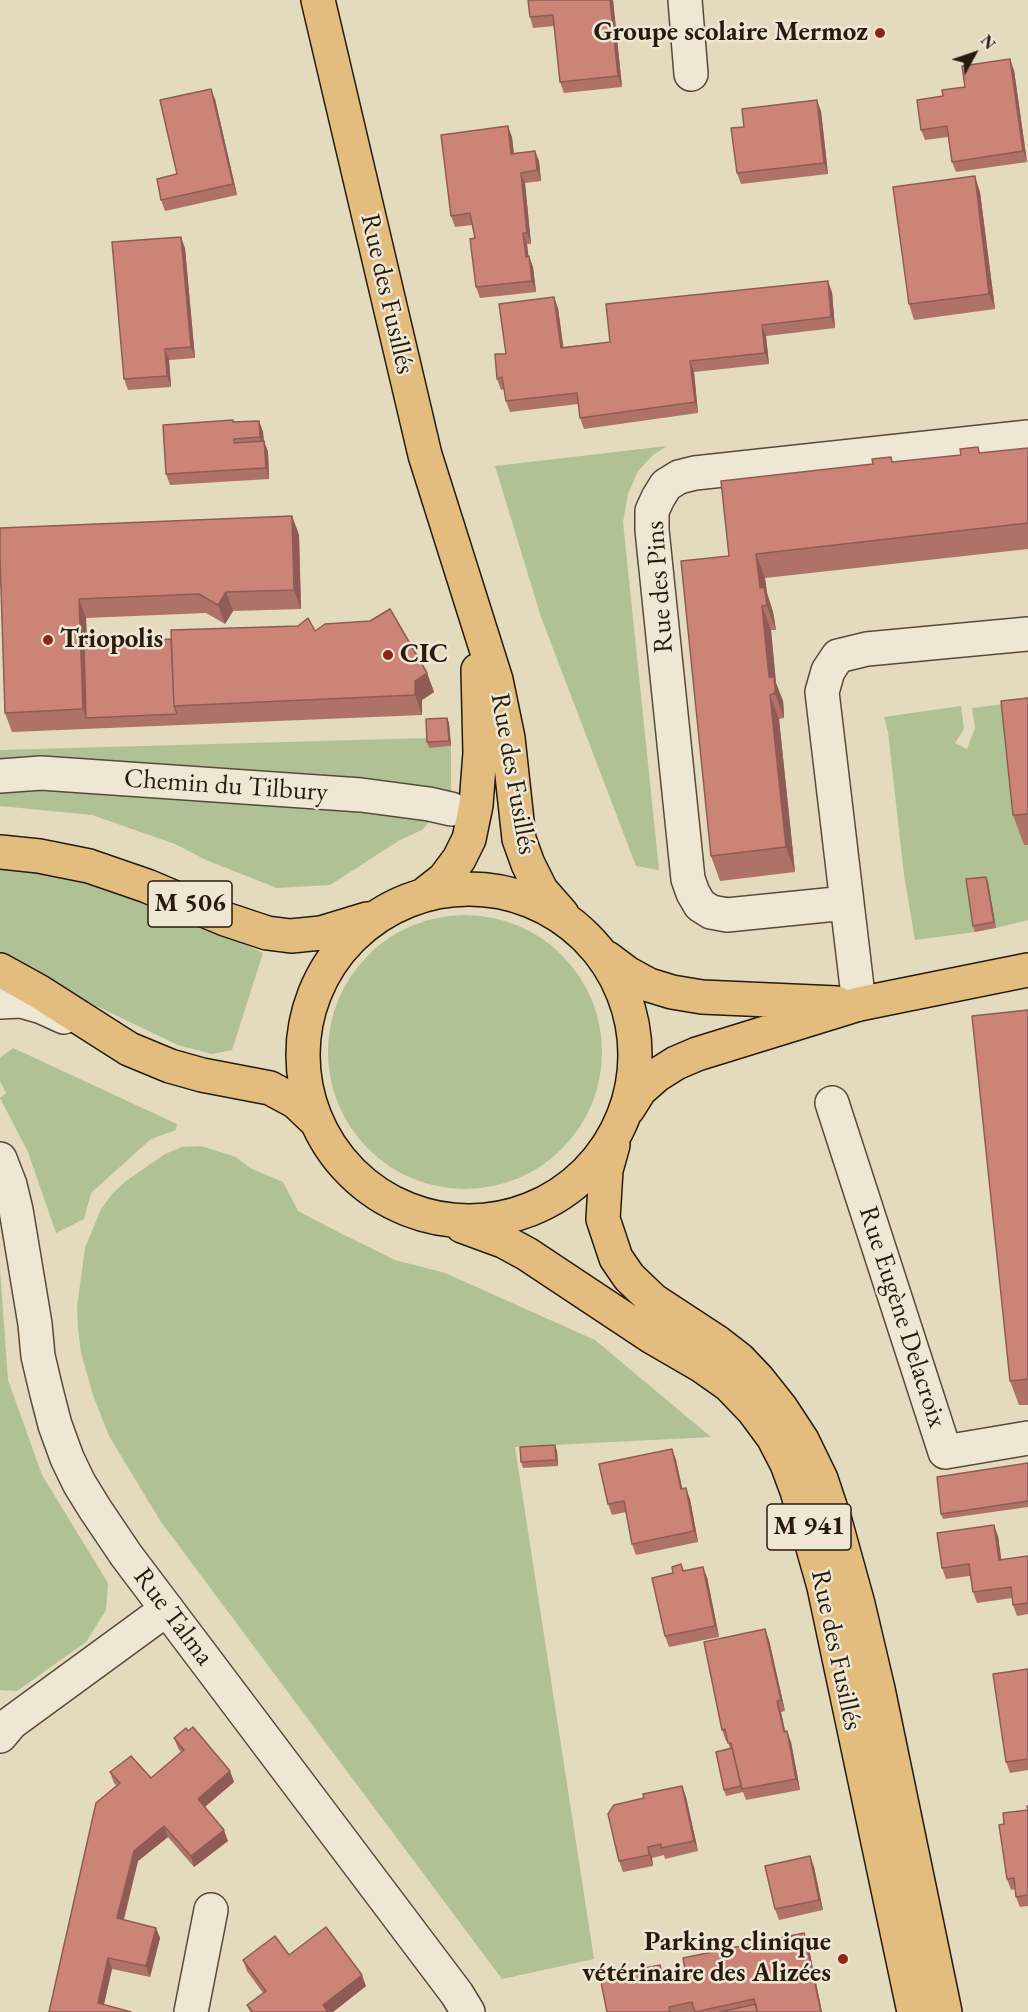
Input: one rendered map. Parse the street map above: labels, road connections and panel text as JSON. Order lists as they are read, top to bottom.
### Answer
{
  "streets": {
    "main road": ["Rue des Fusillés", "M 506", "M 941"],
    "street": [
      "Rue des Pins",
      "Chemin du Tilbury",
      "Rue Eugène Delacroix",
      "Rue Talma"
    ]
  },
  "places": [
    "Groupe scolaire Mermoz",
    "Triopolis",
    "CIC",
    "Parking clinique vétérinaire des Alizées"
  ],
  "north": "top right"
}
